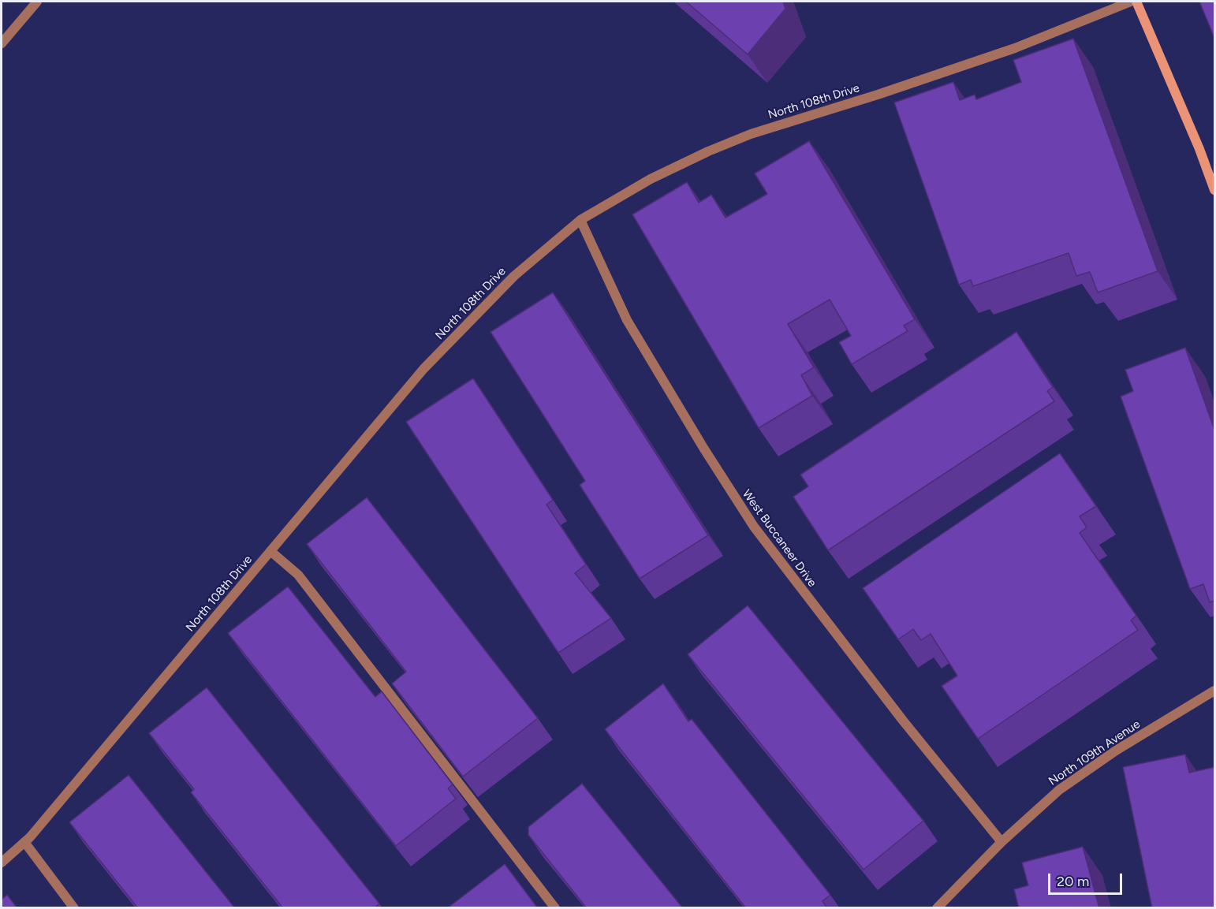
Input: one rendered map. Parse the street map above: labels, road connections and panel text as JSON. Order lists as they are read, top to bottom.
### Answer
{
  "streets": {
    "street": ["North 108th Drive", "West Buccaneer Drive", "North 109th Avenue"]
  },
  "crossings": [
    ["North 108th Drive", "West Buccaneer Drive"],
    ["West Buccaneer Drive", "North 109th Avenue"]
  ],
  "scale_bar": "20 m"
}
